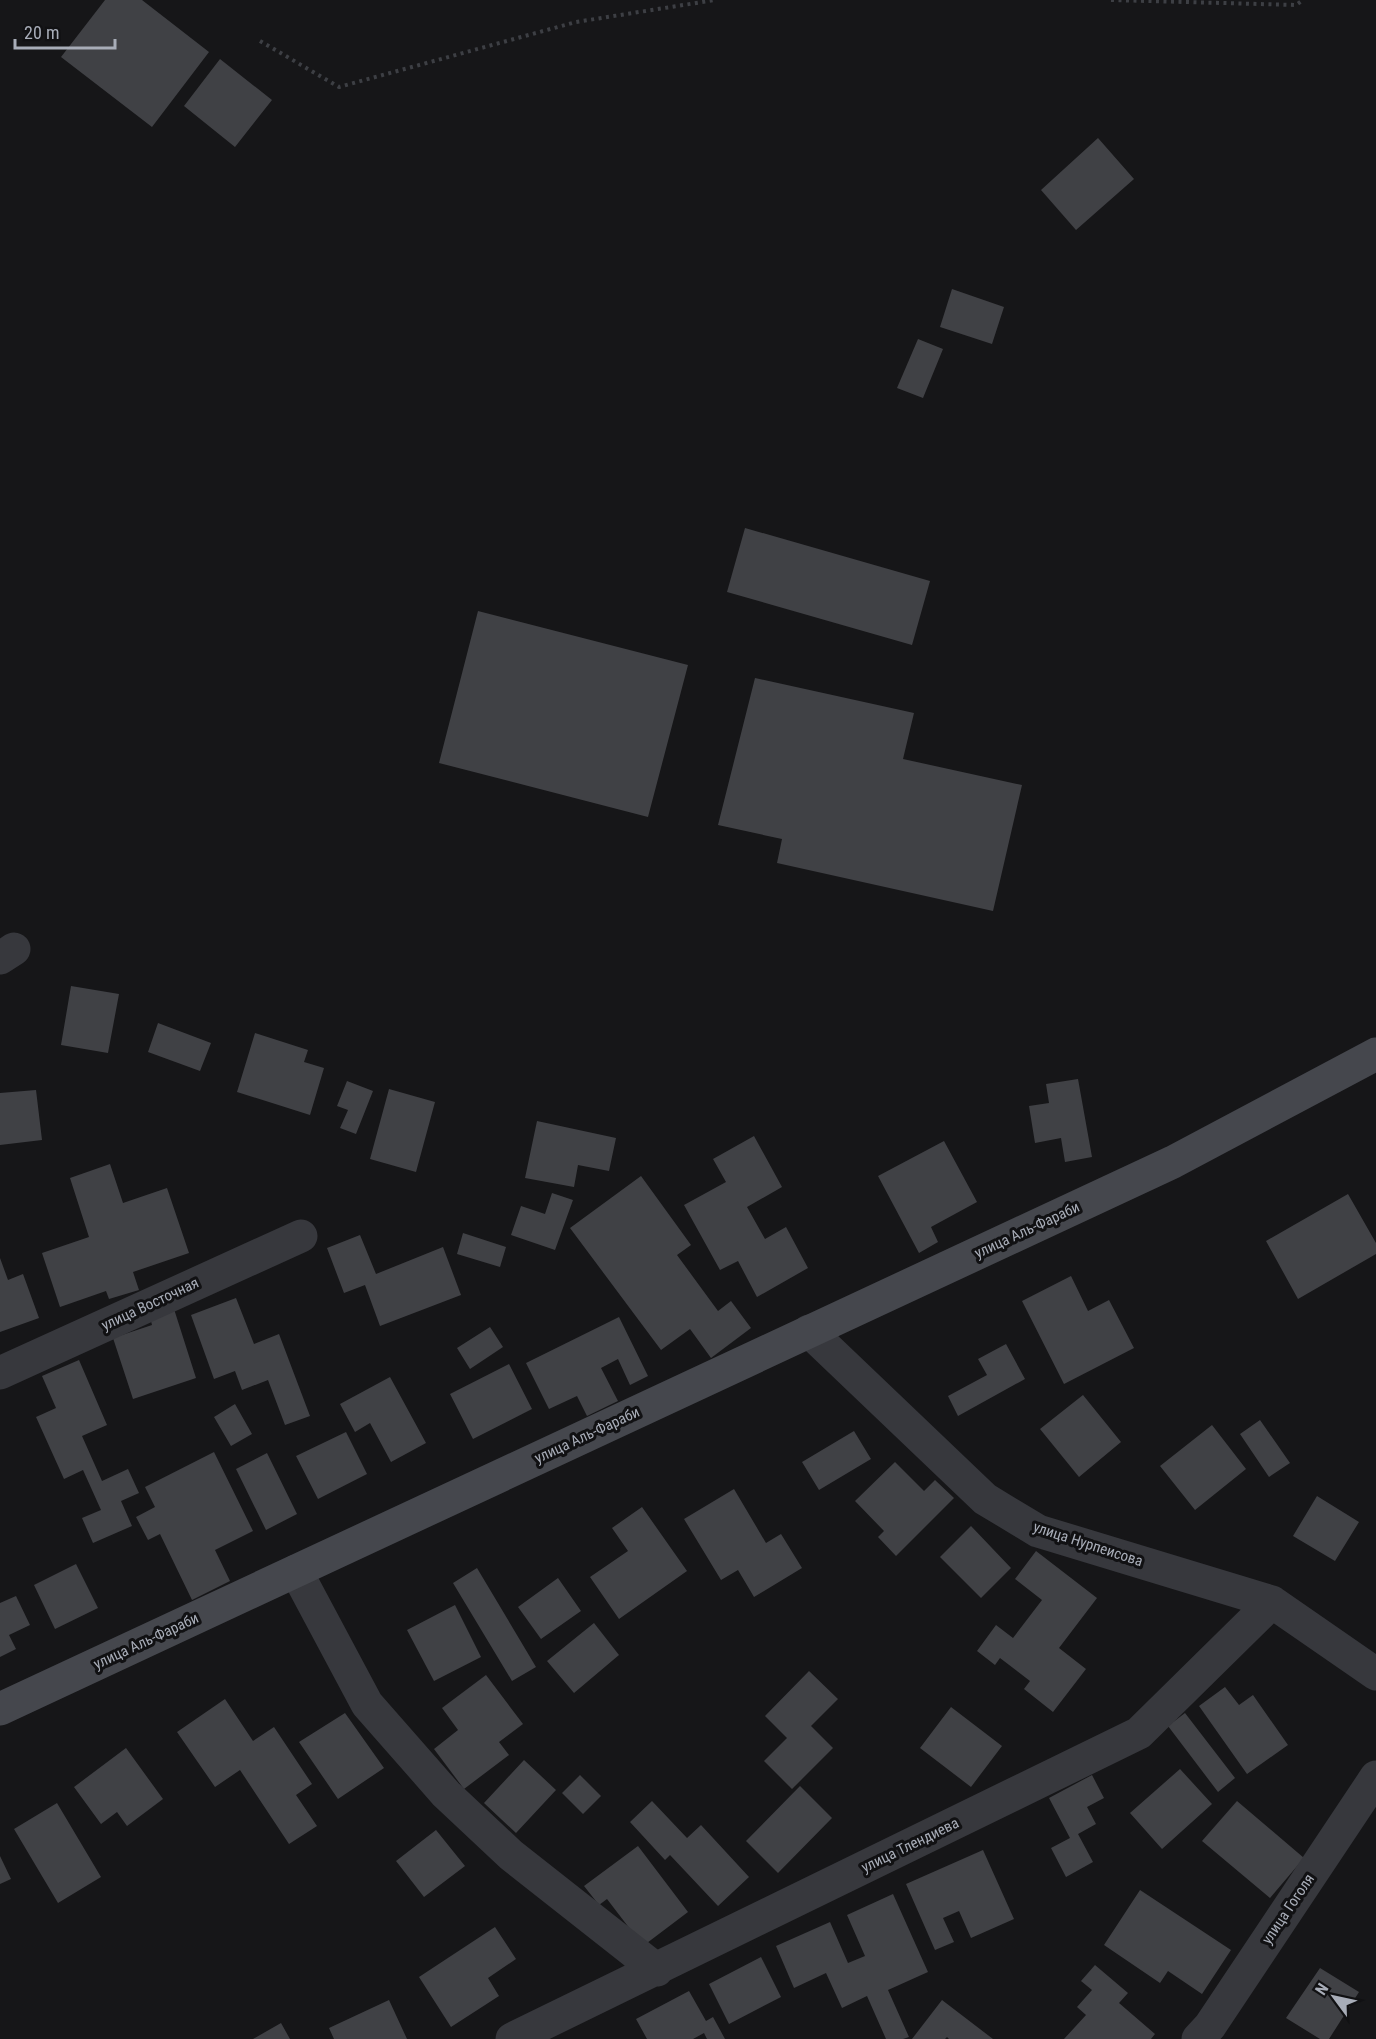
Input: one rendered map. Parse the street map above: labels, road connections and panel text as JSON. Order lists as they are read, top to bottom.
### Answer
{
  "streets": {
    "main road": ["улица Аль-Фараби"],
    "street": [
      "улица Восточная",
      "улица Нурпеисова",
      "улица Тлендиева",
      "улица Гоголя"
    ]
  },
  "crossings": [
    ["улица Аль-Фараби", "улица Нурпеисова"],
    ["улица Нурпеисова", "улица Тлендиева"]
  ],
  "scale_bar": "20 m",
  "north": "top left"
}
